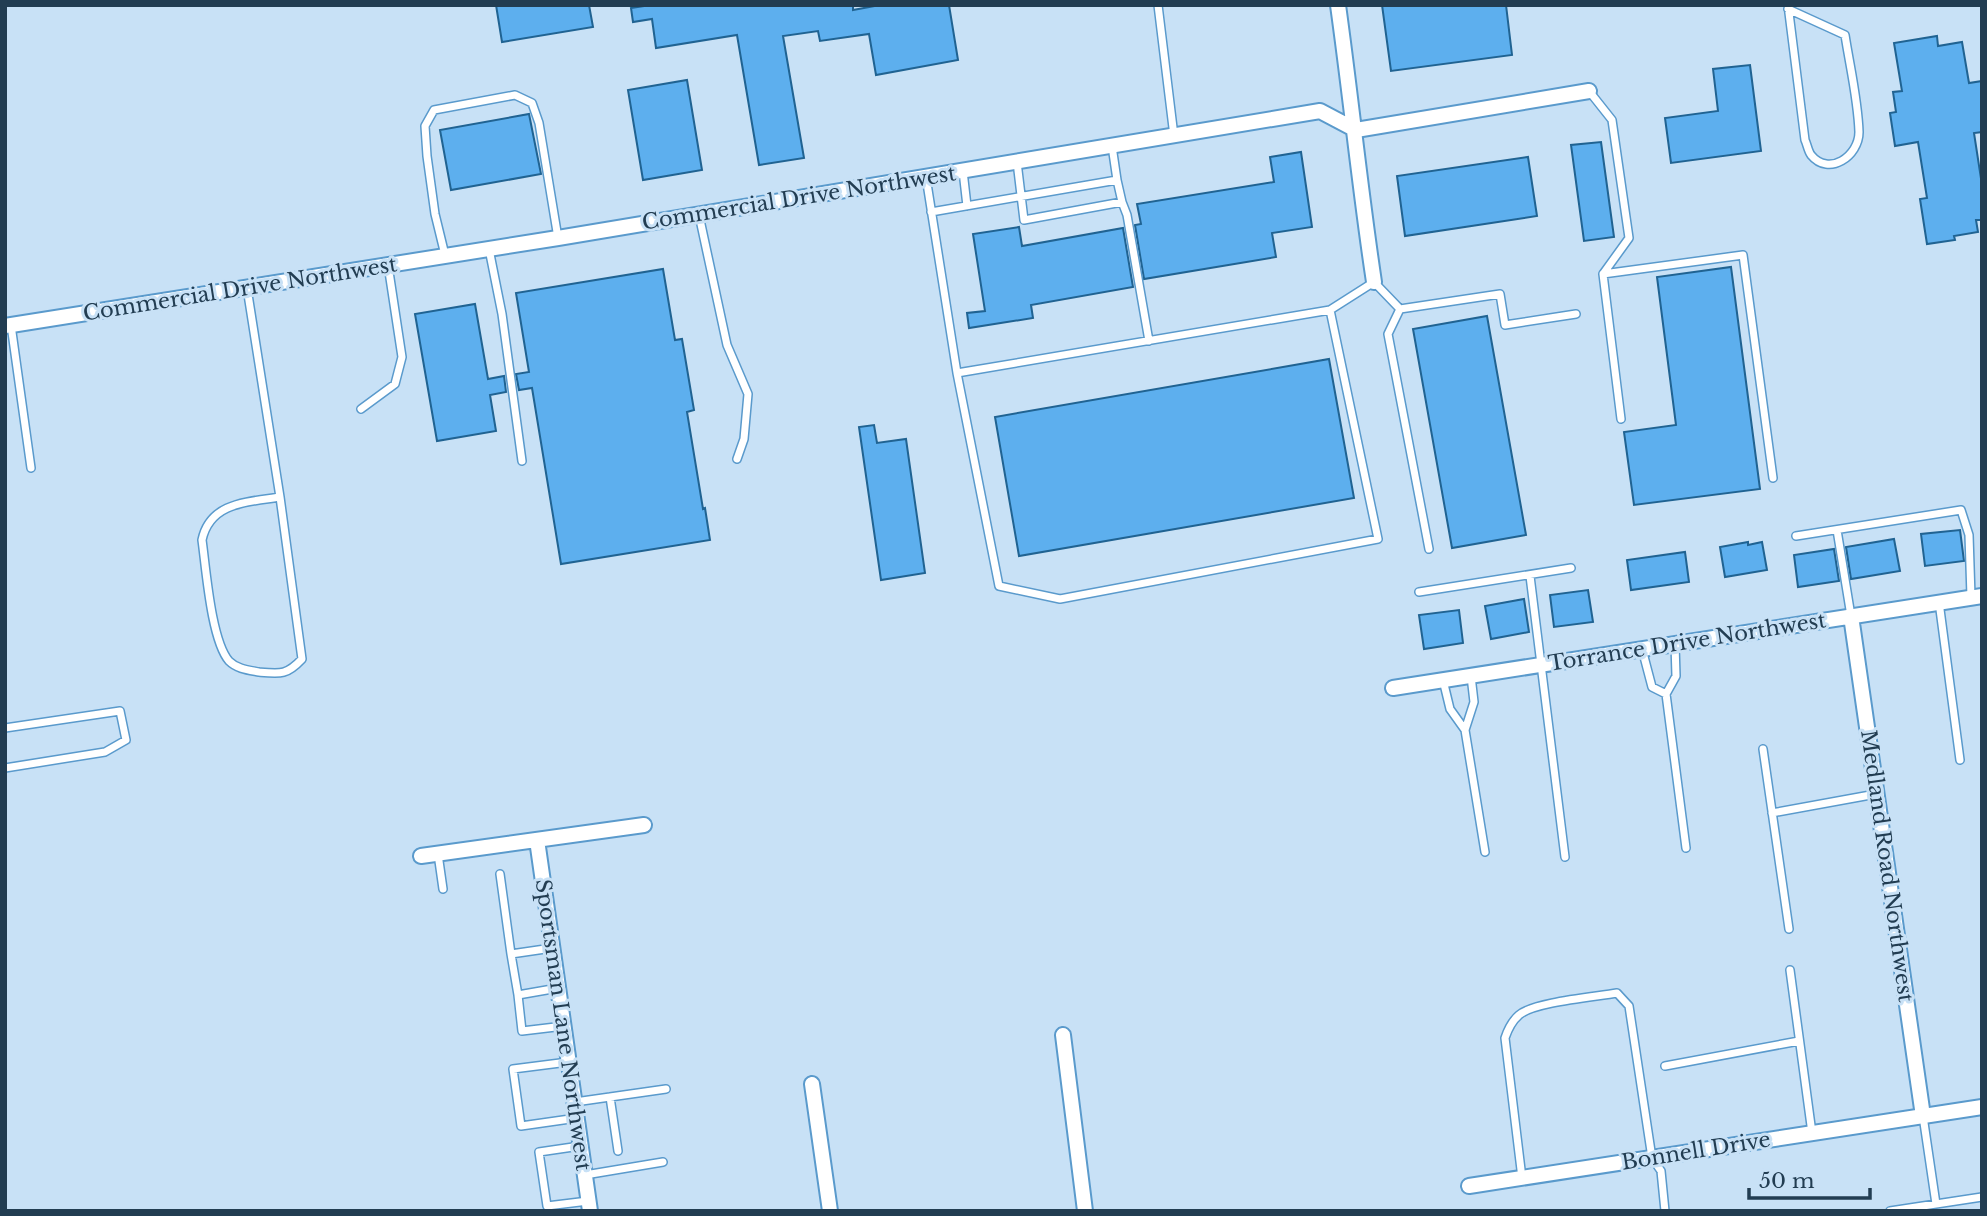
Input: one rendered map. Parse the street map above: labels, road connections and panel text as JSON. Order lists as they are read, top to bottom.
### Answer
{
  "streets": {
    "street": [
      "Commercial Drive Northwest",
      "Torrance Drive Northwest",
      "Medland Road Northwest",
      "Sportsman Lane Northwest",
      "Bonnell Drive"
    ]
  },
  "crossings": [
    ["Torrance Drive Northwest", "Medland Road Northwest"],
    ["Medland Road Northwest", "Bonnell Drive"]
  ],
  "scale_bar": "50 m"
}
